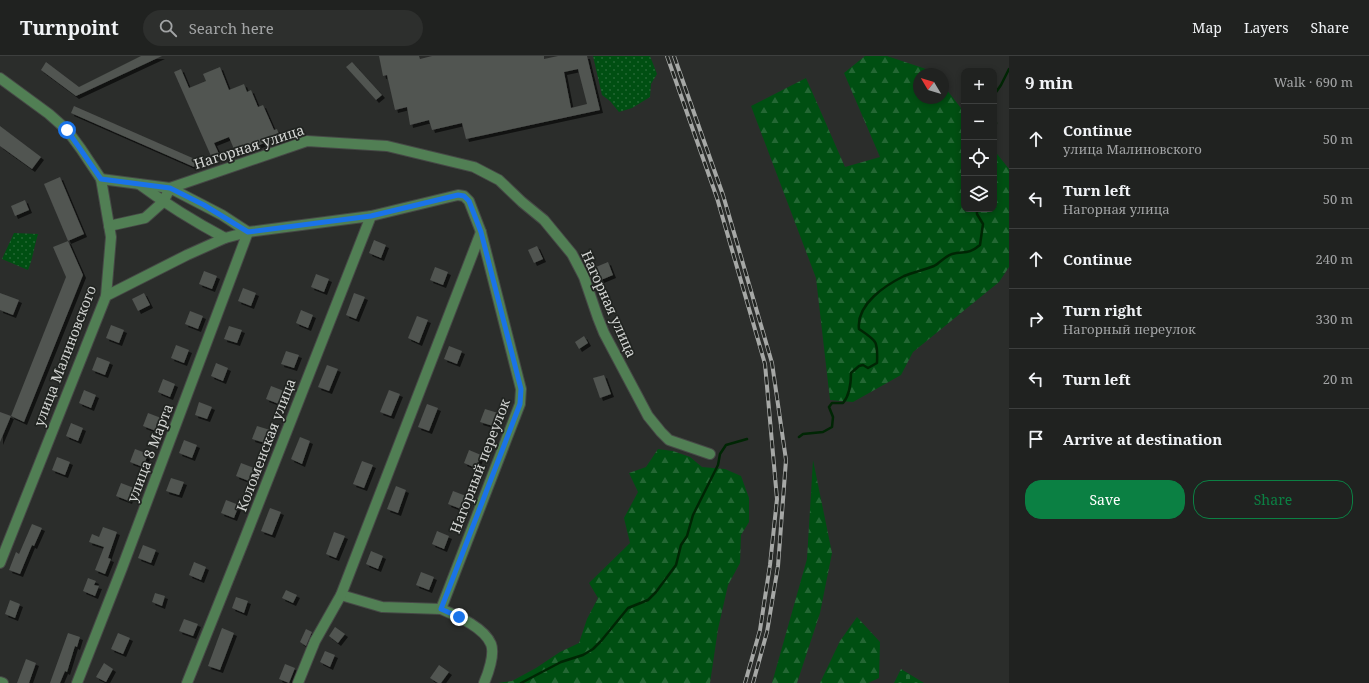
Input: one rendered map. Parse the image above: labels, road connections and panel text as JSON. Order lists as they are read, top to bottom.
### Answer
{
  "streets": {
    "street": [
      "Нагорная улица",
      "улица Малиновского",
      "Коломенская улица",
      "улица 8 Марта",
      "Нагорный переулок"
    ]
  },
  "crossings": [
    ["Нагорная улица", "улица Малиновского"],
    ["Коломенская улица", "Нагорный переулок"]
  ],
  "north": "top left",
  "page": {
    "header": "Turnpoint",
    "search": "Search here",
    "nav": ["Map", "Layers", "Share"],
    "heading": ["9 min", "Walk · 690 m"],
    "map_buttons": ["+", "−"],
    "list": [
      ["Continue", "улица Малиновского", "50 m"],
      ["Turn left", "Нагорная улица", "50 m"],
      ["Continue", "240 m"],
      ["Turn right", "Нагорный переулок", "330 m"],
      ["Turn left", "20 m"],
      "Arrive at destination"
    ],
    "buttons": ["Save", "Share"]
  }
}
